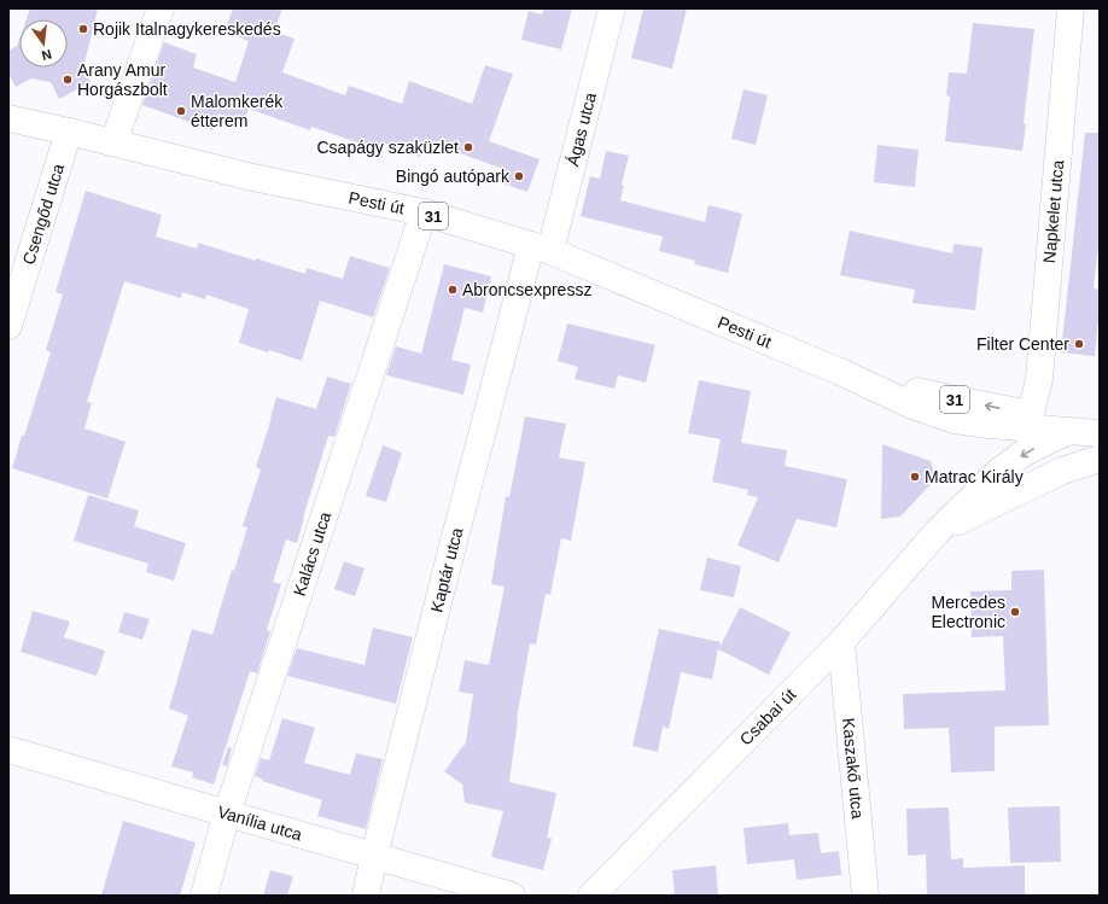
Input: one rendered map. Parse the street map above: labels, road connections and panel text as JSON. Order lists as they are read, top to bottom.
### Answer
{
  "streets": {
    "street": [
      "Ágas utca",
      "Pesti út",
      "Napkelet utca",
      "Csengőd utca",
      "31",
      "Kalács utca",
      "Kaptár utca",
      "Csabai út",
      "Kaszakő utca",
      "Vanília utca"
    ]
  },
  "crossings": [
    ["Ágas utca", "Pesti út"],
    ["Ágas utca", "Kaptár utca"],
    ["Pesti út", "Napkelet utca"],
    ["Pesti út", "Csengőd utca"],
    ["Pesti út", "Kalács utca"],
    ["Pesti út", "Kaptár utca"],
    ["Pesti út", "Csabai út"],
    ["Kalács utca", "Vanília utca"],
    ["Kaptár utca", "Vanília utca"],
    ["Csabai út", "Kaszakő utca"]
  ],
  "places": [
    "Rojik Italnagykereskedés",
    "Arany Amur Horgászbolt",
    "Malomkerék étterem",
    "Csapágy szaküzlet",
    "Bingó autópark",
    "Abroncsexpressz",
    "Filter Center",
    "Matrac Király",
    "Mercedes Electronic"
  ],
  "north": "bottom"
}
